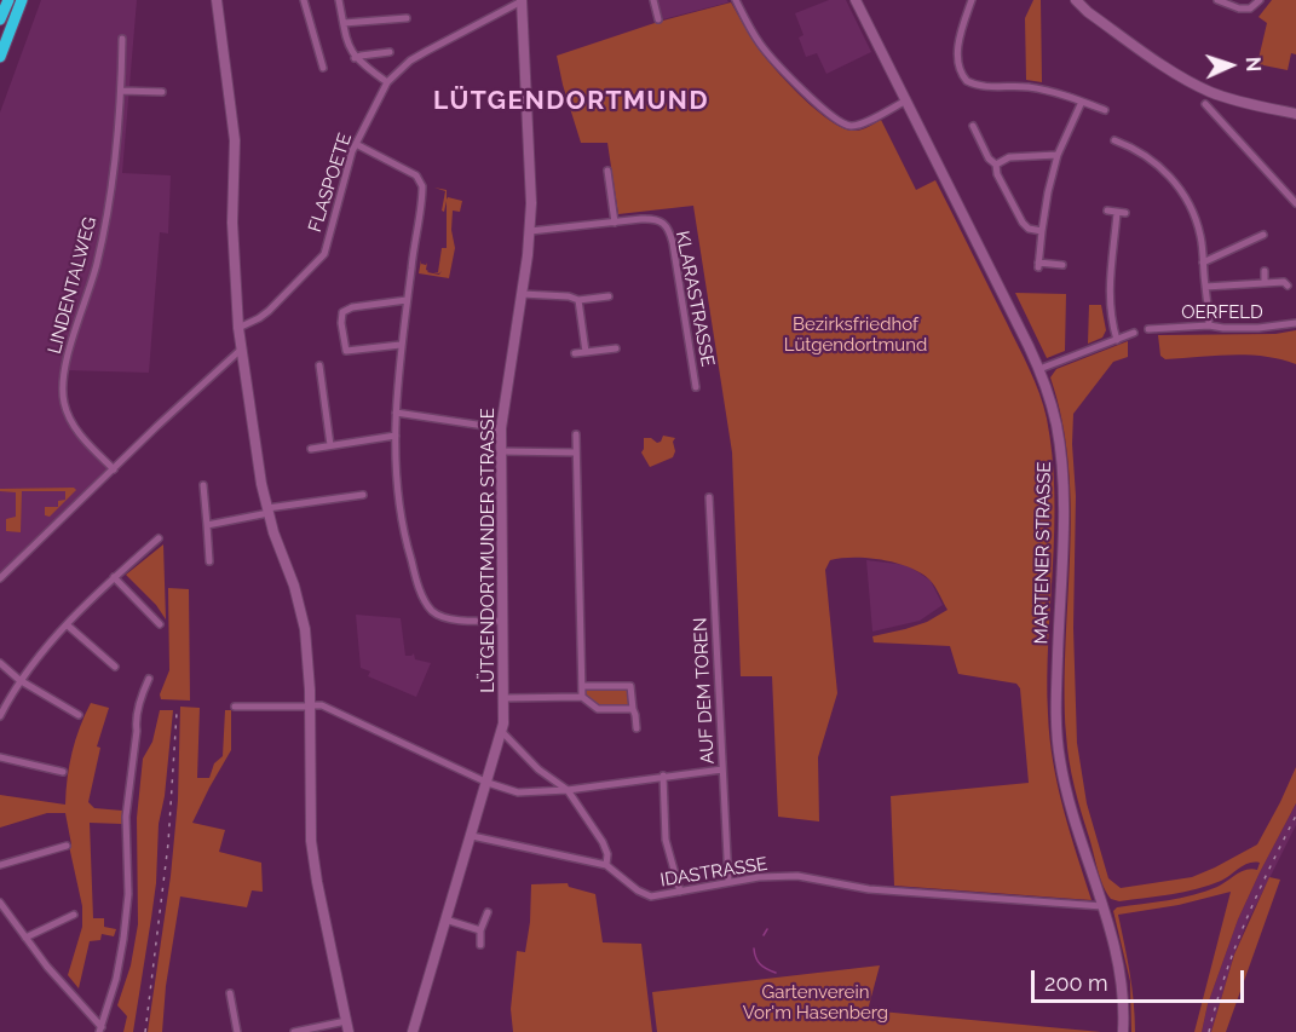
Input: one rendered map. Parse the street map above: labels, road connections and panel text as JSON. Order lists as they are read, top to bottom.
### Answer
{
  "streets": {
    "street": [
      "FLASPOETE",
      "LINDENTALWEG",
      "KLARASTRASSE",
      "OERFELD",
      "LÜTGENDORTMUNDER STRASSE",
      "MARTENER STRASSE",
      "AUF DEM TOREN",
      "IDASTRASSE"
    ]
  },
  "crossings": [
    ["FLASPOETE", "LÜTGENDORTMUNDER STRASSE"],
    ["KLARASTRASSE", "LÜTGENDORTMUNDER STRASSE"],
    ["LÜTGENDORTMUNDER STRASSE", "IDASTRASSE"],
    ["MARTENER STRASSE", "IDASTRASSE"],
    ["AUF DEM TOREN", "IDASTRASSE"]
  ],
  "districts": ["LÜTGENDORTMUND"],
  "parks": ["Bezirksfriedhof Lütgendortmund", "Gartenverein Vor'm Hasenberg"],
  "scale_bar": "200 m",
  "north": "right"
}
